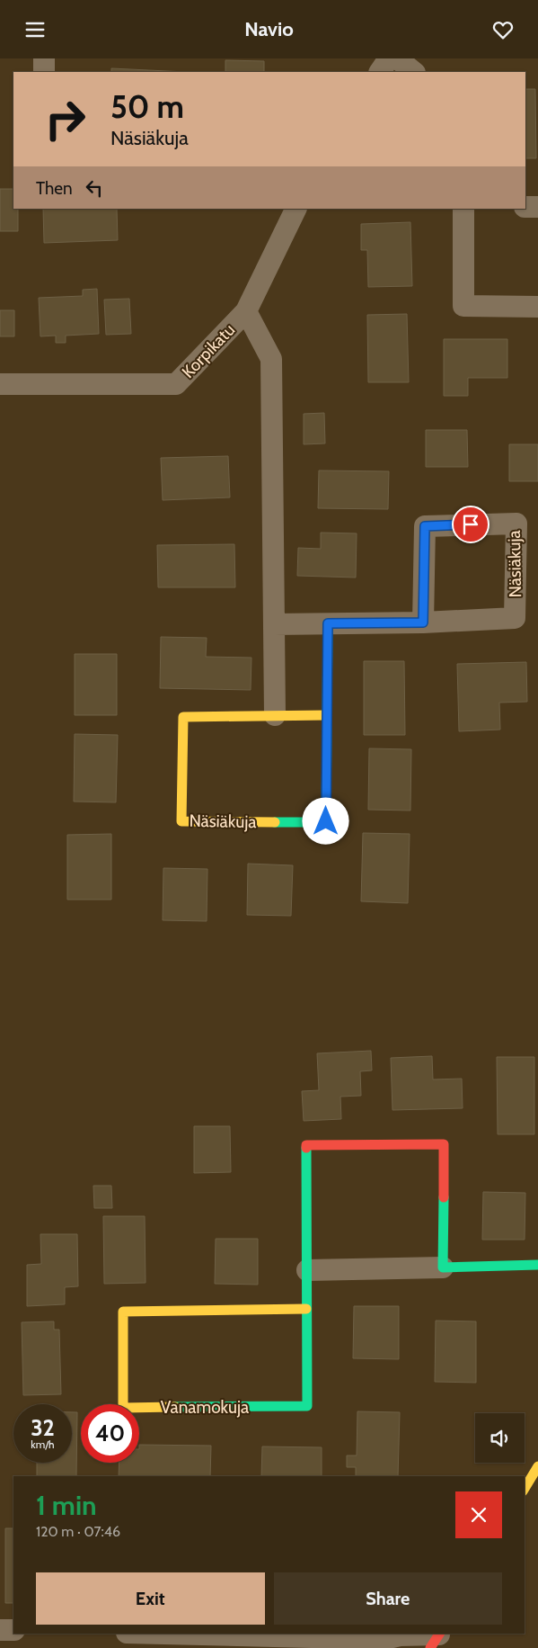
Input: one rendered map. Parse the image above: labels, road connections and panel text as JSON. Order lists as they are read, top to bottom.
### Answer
{
  "streets": {
    "street": ["Korpikatu", "Näsiäkuja", "Vanamokuja"]
  },
  "page": {
    "header": "Navio",
    "turn": ["50 m", "Näsiäkuja"],
    "then": "Then",
    "speed": "32 km/h",
    "limit": "40",
    "heading": ["1 min", "120 m · 07:46"],
    "buttons": ["Exit", "Share"]
  }
}
